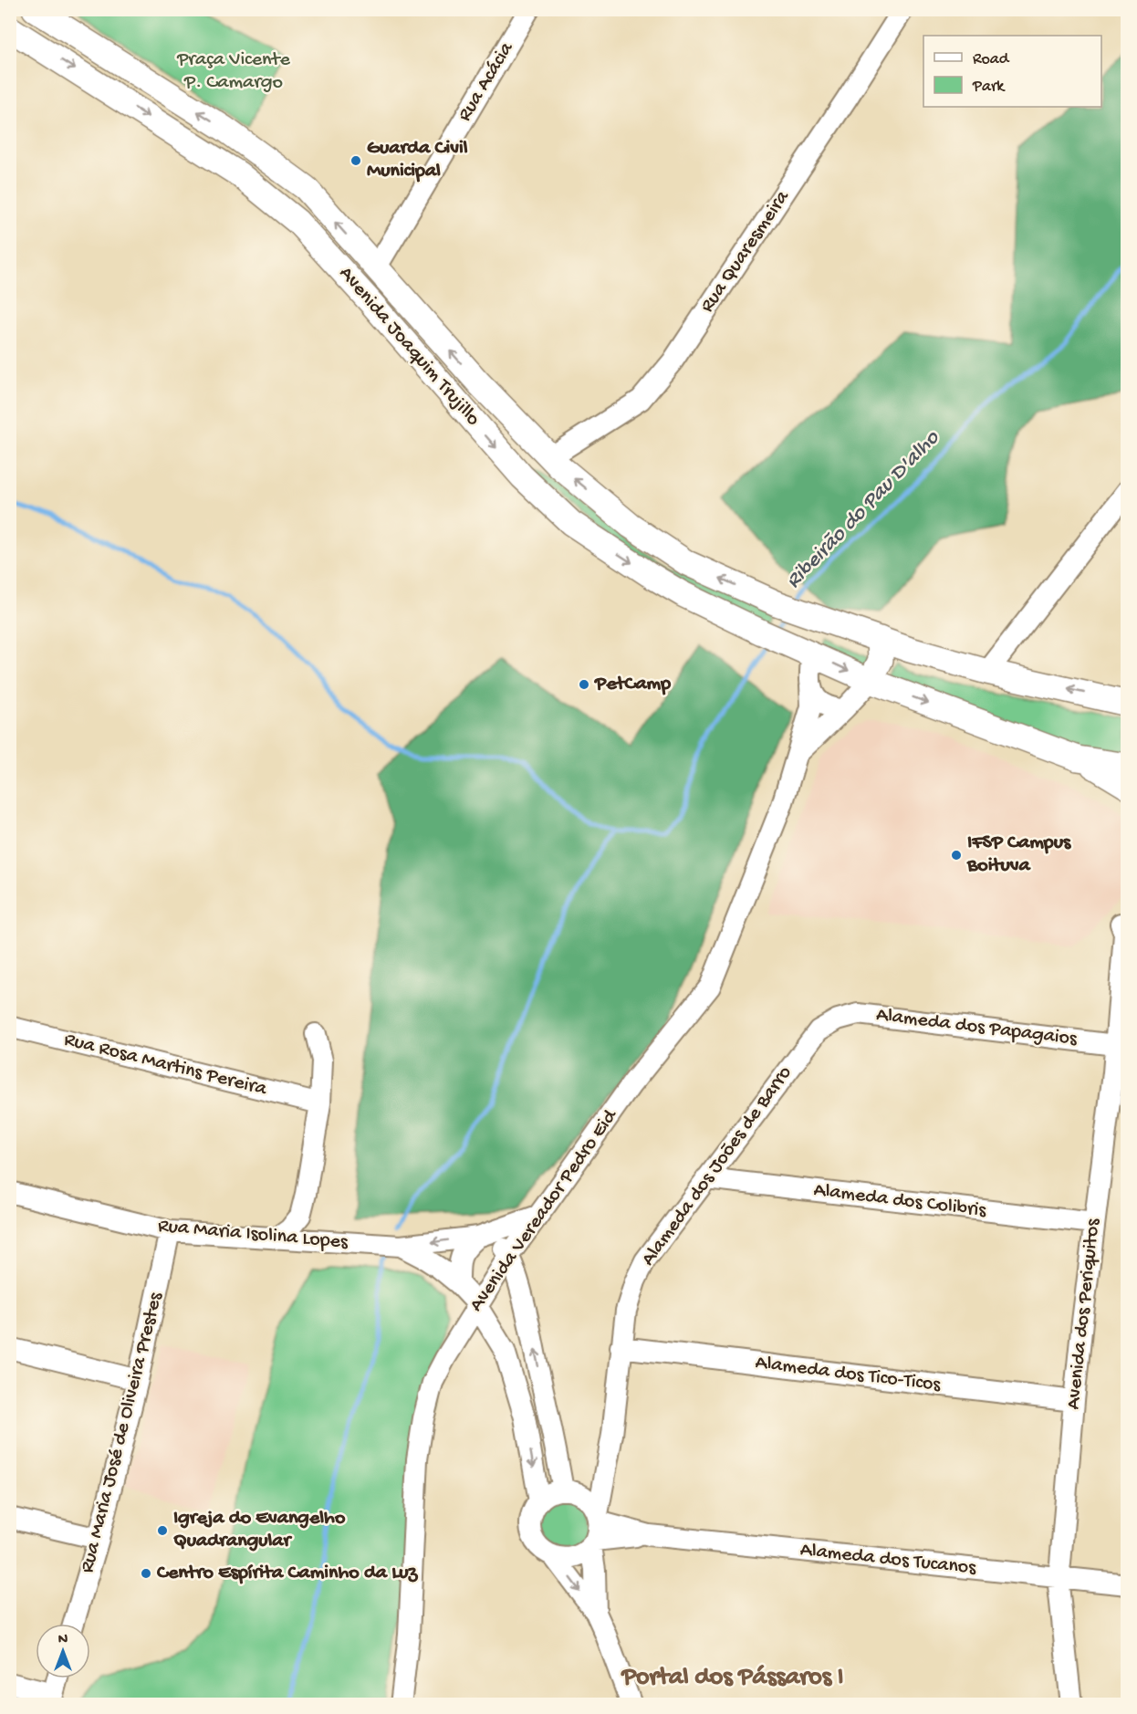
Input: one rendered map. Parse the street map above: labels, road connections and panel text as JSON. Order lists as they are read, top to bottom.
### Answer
{
  "streets": {
    "main road": ["Avenida Joaquim Trujillo"],
    "street": [
      "Rua Acácia",
      "Rua Quaresmeira",
      "Alameda dos Papagaios",
      "Rua Rosa Martins Pereira",
      "Alameda dos Joões de Barro",
      "Alameda dos Colibris",
      "Avenida Vereador Pedro Eid",
      "Rua Maria Isolina Lopes",
      "Avenida dos Periquitos",
      "Alameda dos Tico-Ticos",
      "Rua Maria José de Oliveira Prestes",
      "Alameda dos Tucanos"
    ]
  },
  "crossings": [
    ["Rua Acácia", "Avenida Joaquim Trujillo"],
    ["Rua Quaresmeira", "Avenida Joaquim Trujillo"],
    ["Avenida Joaquim Trujillo", "Avenida Vereador Pedro Eid"],
    ["Alameda dos Papagaios", "Alameda dos Joões de Barro"],
    ["Alameda dos Papagaios", "Avenida dos Periquitos"],
    ["Alameda dos Joões de Barro", "Alameda dos Colibris"],
    ["Alameda dos Joões de Barro", "Rua Maria Isolina Lopes"],
    ["Alameda dos Joões de Barro", "Alameda dos Tico-Ticos"],
    ["Alameda dos Joões de Barro", "Alameda dos Tucanos"],
    ["Alameda dos Colibris", "Avenida dos Periquitos"],
    ["Avenida Vereador Pedro Eid", "Rua Maria Isolina Lopes"],
    ["Rua Maria Isolina Lopes", "Rua Maria José de Oliveira Prestes"],
    ["Rua Maria Isolina Lopes", "Alameda dos Tucanos"],
    ["Avenida dos Periquitos", "Alameda dos Tico-Ticos"],
    ["Avenida dos Periquitos", "Alameda dos Tucanos"]
  ],
  "districts": ["Portal dos Pássaros I"],
  "water": ["Ribeirão do Pau D'alho"],
  "parks": ["Praça Vicente P. Camargo"],
  "places": [
    "Guarda Civil Municipal",
    "PetCamp",
    "IFSP Campus Boituva",
    "Igreja do Evangelho Quadrangular",
    "Centro Espírita Caminho da Luz"
  ],
  "legend": ["Road", "Park"],
  "north": "top"
}
